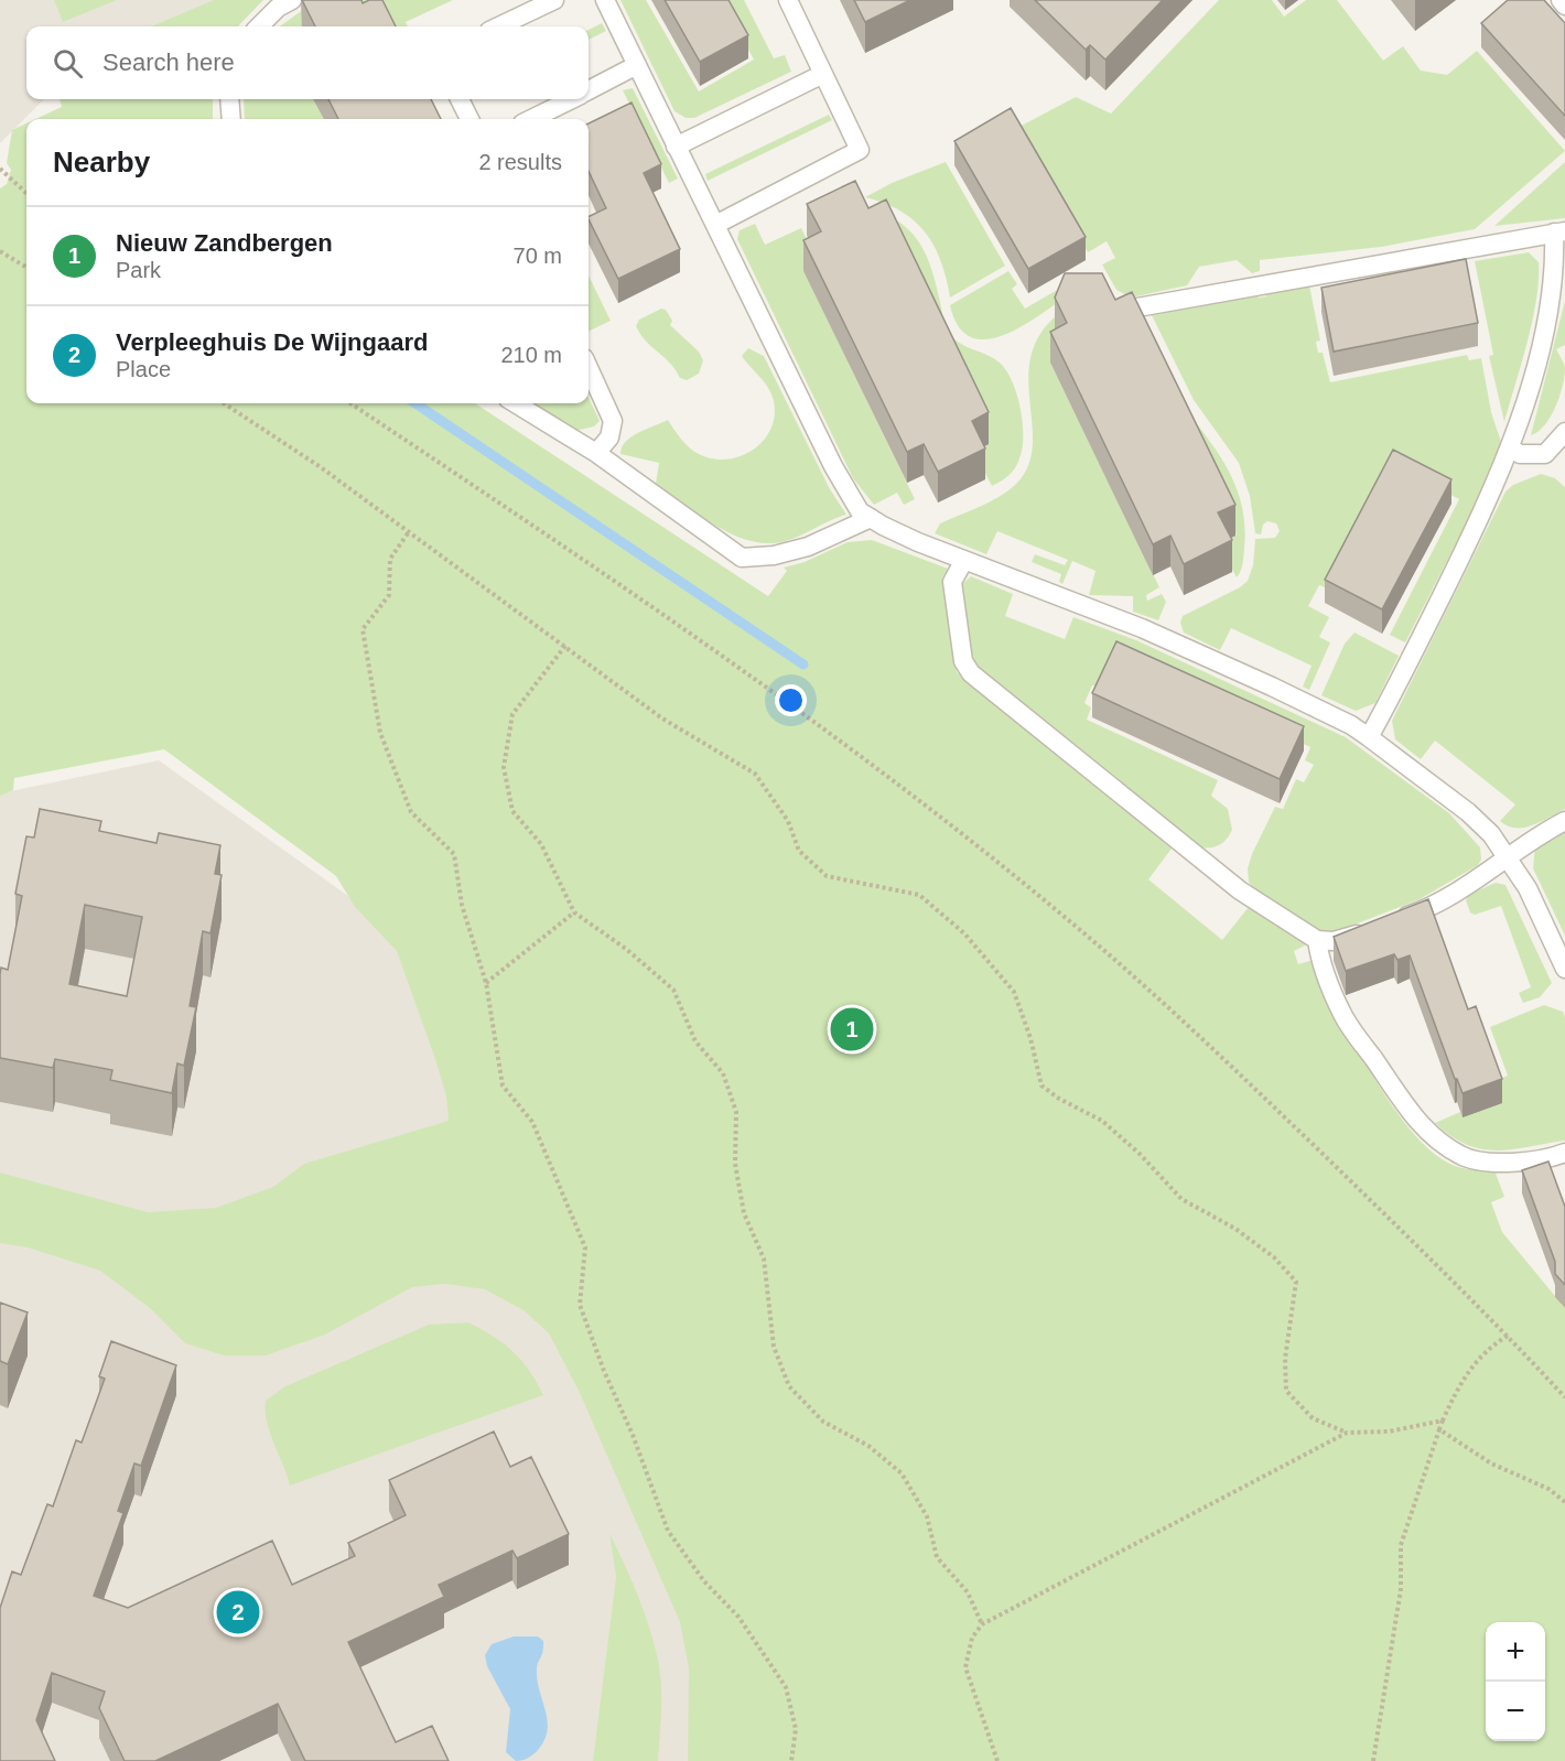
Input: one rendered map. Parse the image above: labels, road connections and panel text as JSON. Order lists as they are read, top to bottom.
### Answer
{
  "page": {
    "search": "Search here",
    "heading": ["Nearby", "2 results"],
    "list": [
      {
        "mark": "1",
        "name": "Nieuw Zandbergen",
        "note": "Park",
        "value": "70 m"
      },
      {
        "mark": "2",
        "name": "Verpleeghuis De Wijngaard",
        "note": "Place",
        "value": "210 m"
      }
    ],
    "pins": ["1", "2"],
    "map_buttons": ["+", "−"]
  }
}
